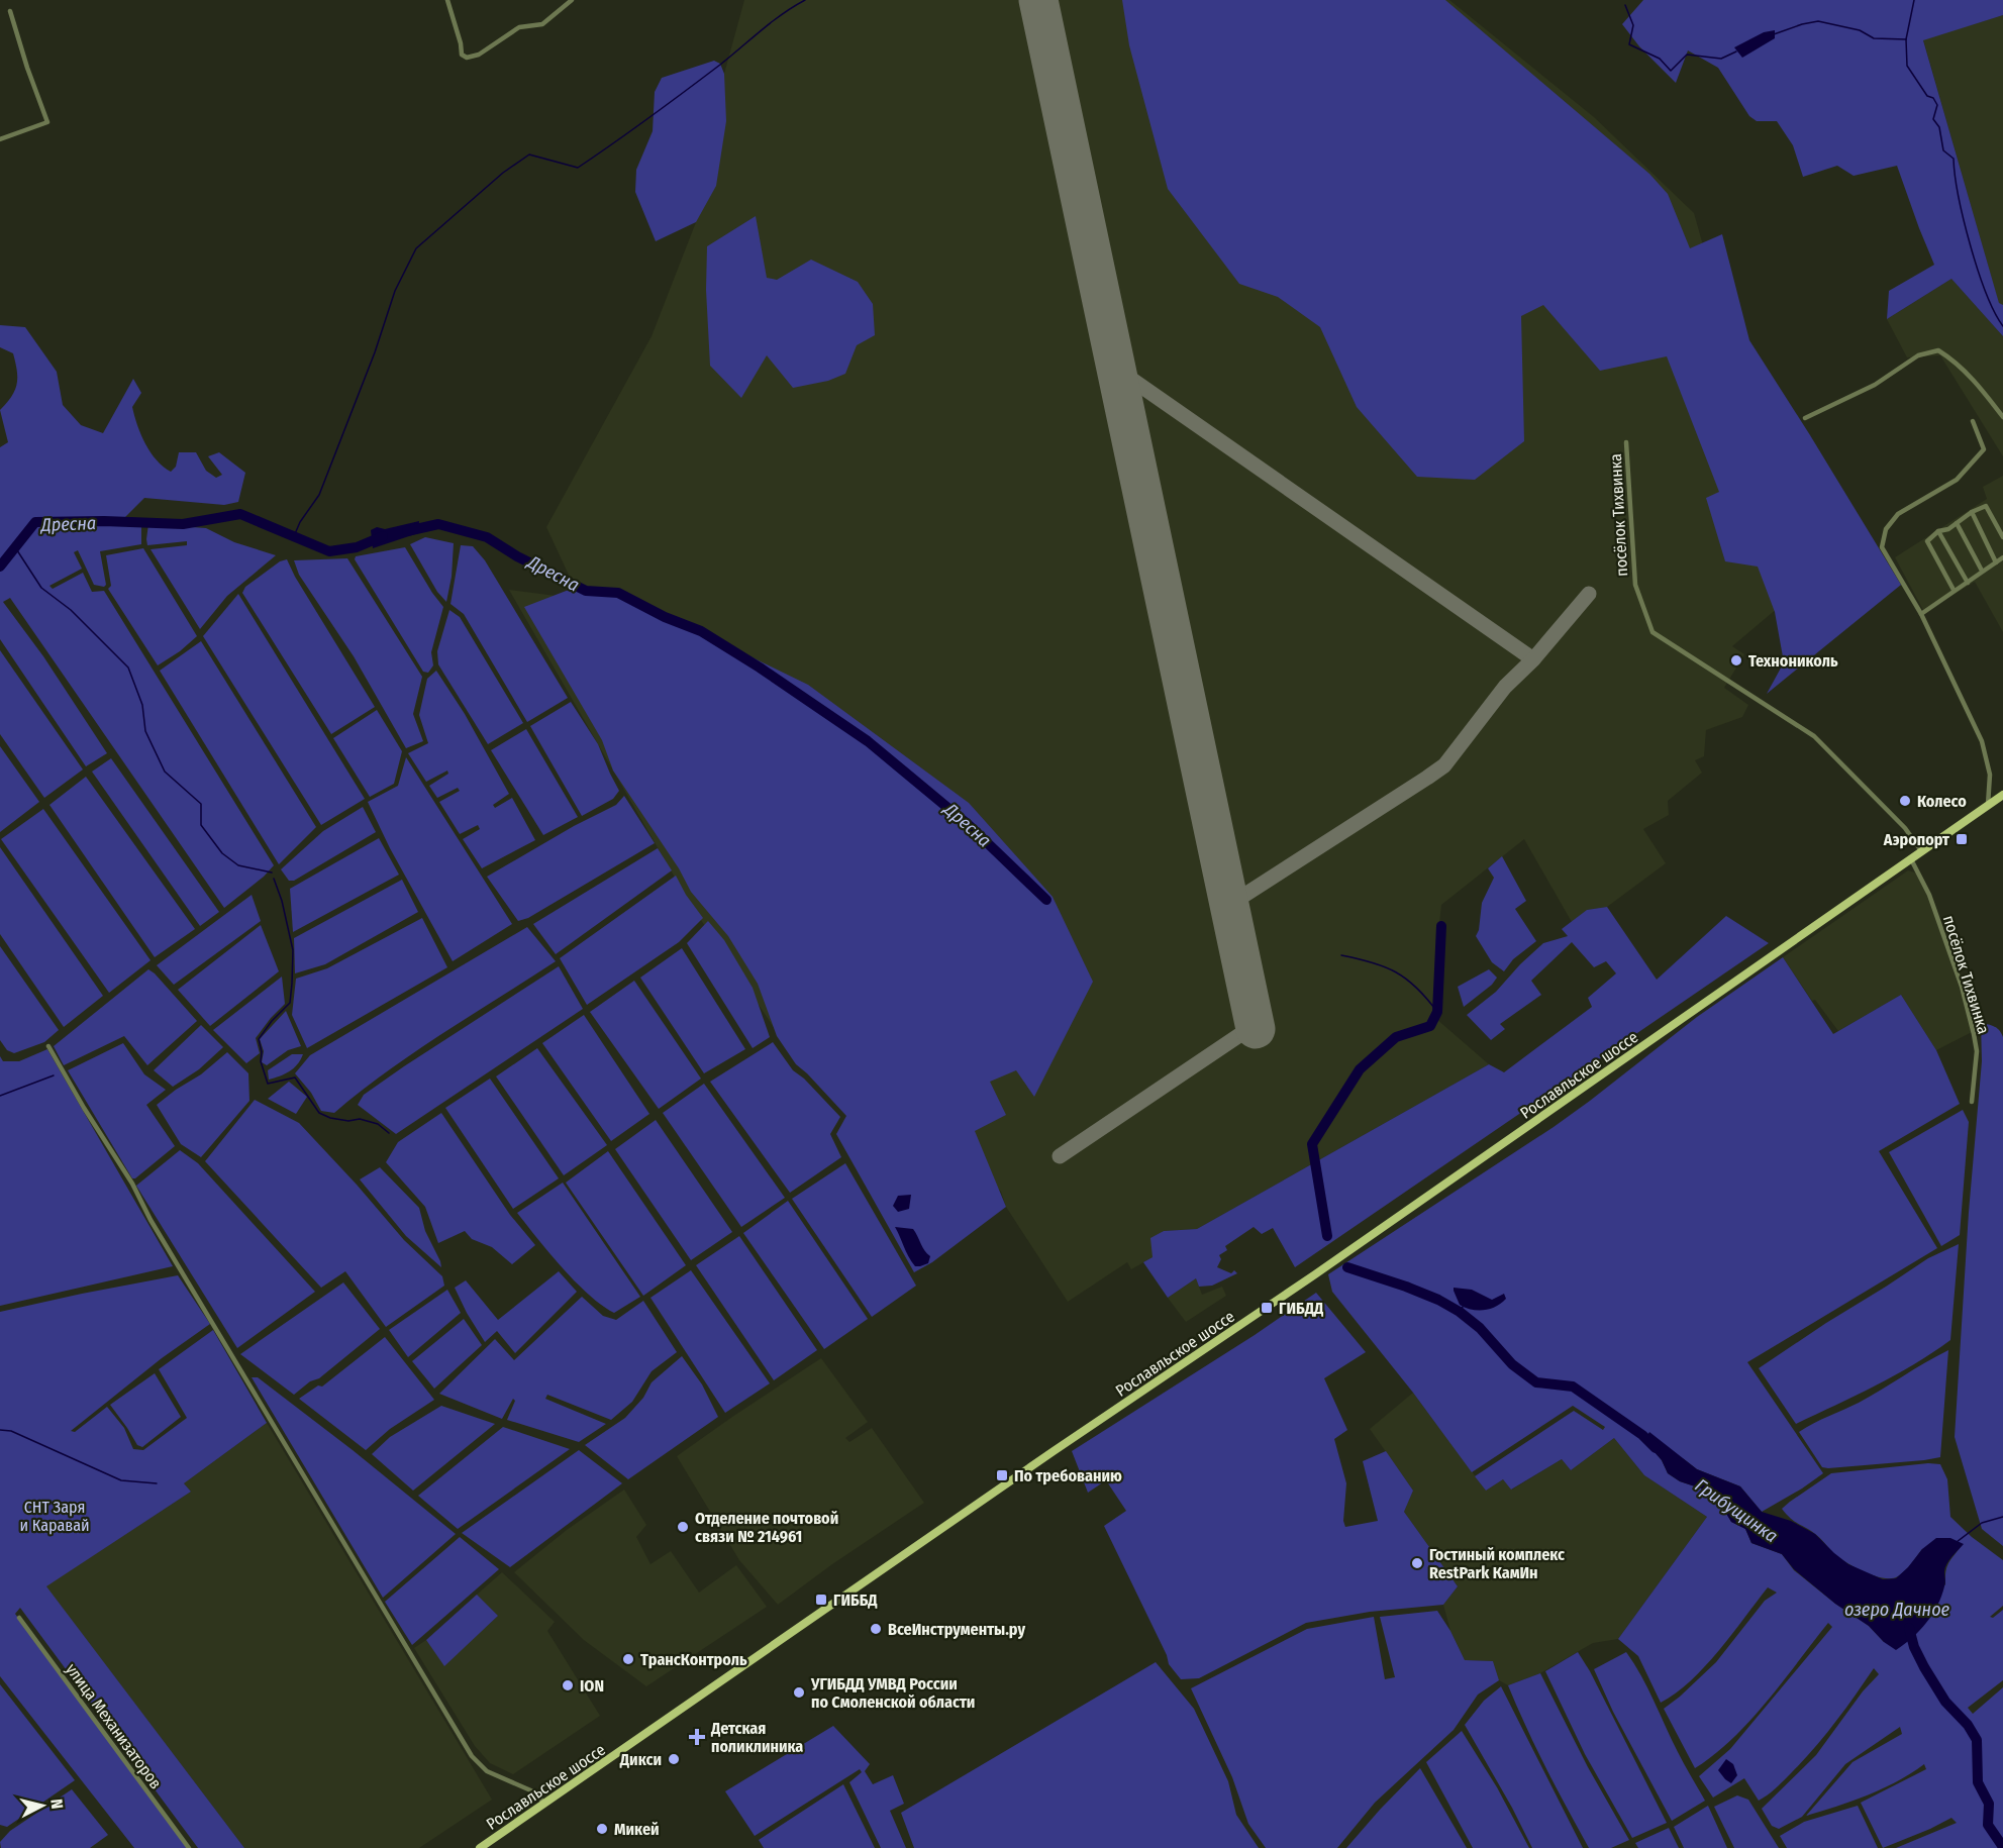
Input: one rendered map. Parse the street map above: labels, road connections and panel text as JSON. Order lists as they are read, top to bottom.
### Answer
{
  "streets": {
    "main road": ["Рославльское шоссе"],
    "street": ["посёлок Тихвинка", "улица Механизаторов"]
  },
  "crossings": [
    ["посёлок Тихвинка", "Рославльское шоссе"]
  ],
  "water": ["Дресна", "Грибущинка", "озеро Дачное"],
  "parks": ["СНТ Заря и Каравай"],
  "places": {
    "other": [
      "Технониколь",
      "Колесо",
      "Отделение почтовой связи № 214961",
      "Гостиный комплекс RestPark КамИн",
      "ВсеИнструменты.ру",
      "ТрансКонтроль",
      "ION",
      "УГИБДД УМВД России по Смоленской области",
      "Дикси",
      "Микей"
    ],
    "transit": [
      "Аэропорт",
      "ГИБДД",
      "По требованию",
      "ГИББД"
    ],
    "health": ["Детская поликлиника"]
  },
  "north": "right"
}
